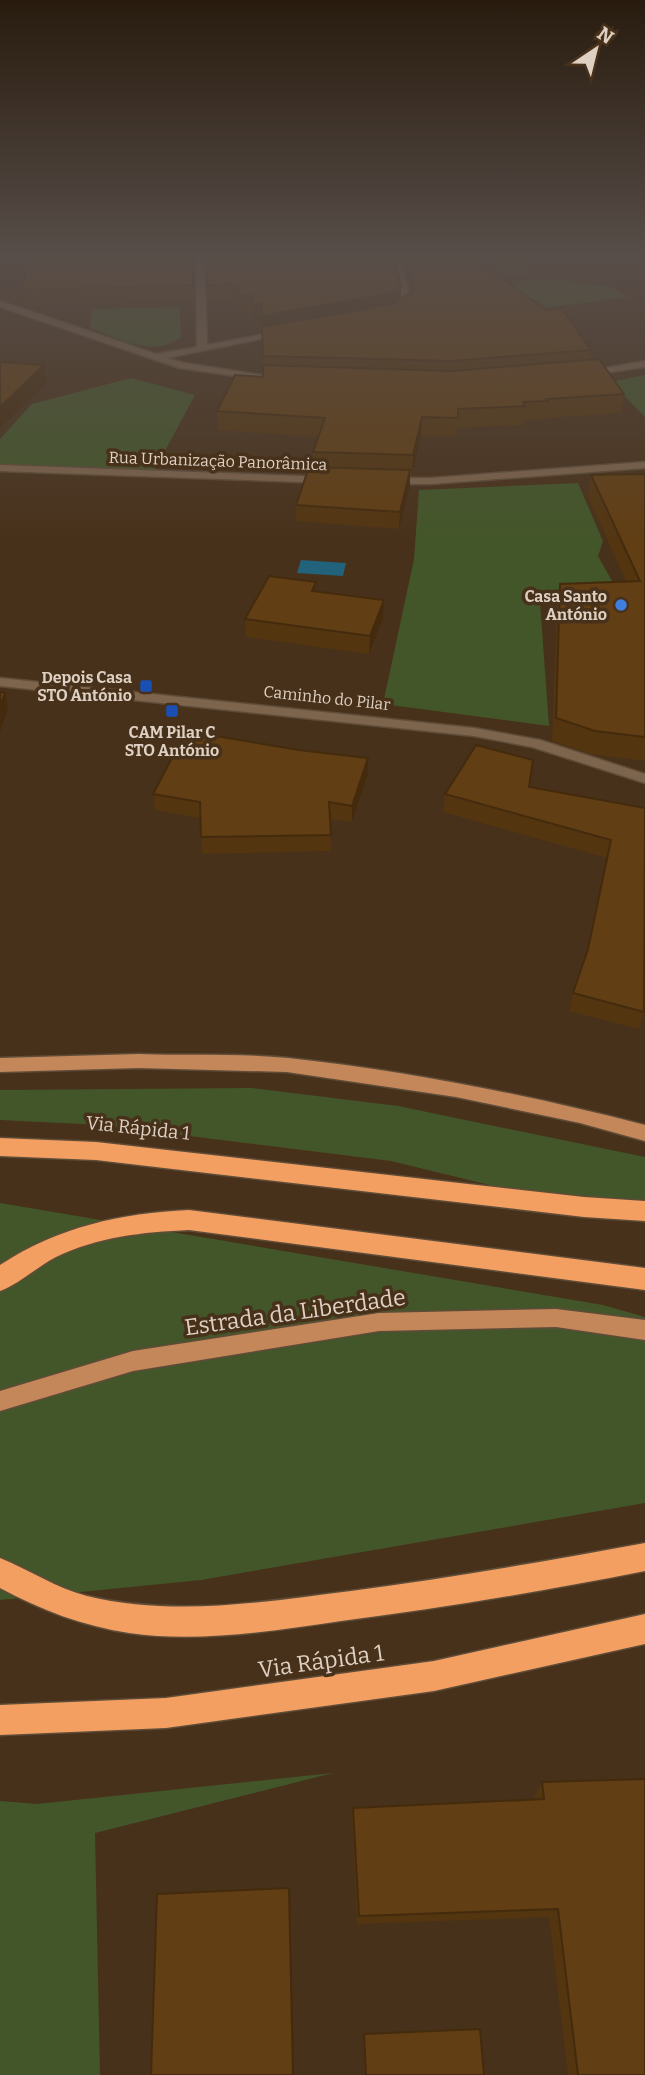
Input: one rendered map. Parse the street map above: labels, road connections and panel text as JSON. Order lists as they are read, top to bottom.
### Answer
{
  "streets": {
    "highway": ["Via Rápida 1"],
    "main road": ["Estrada da Liberdade"],
    "street": ["Rua Urbanização Panorâmica", "Caminho do Pilar"]
  },
  "places": {
    "other": ["Casa Santo António"],
    "transit": ["Depois Casa STO António", "CAM Pilar C STO António"]
  },
  "north": "top right"
}
